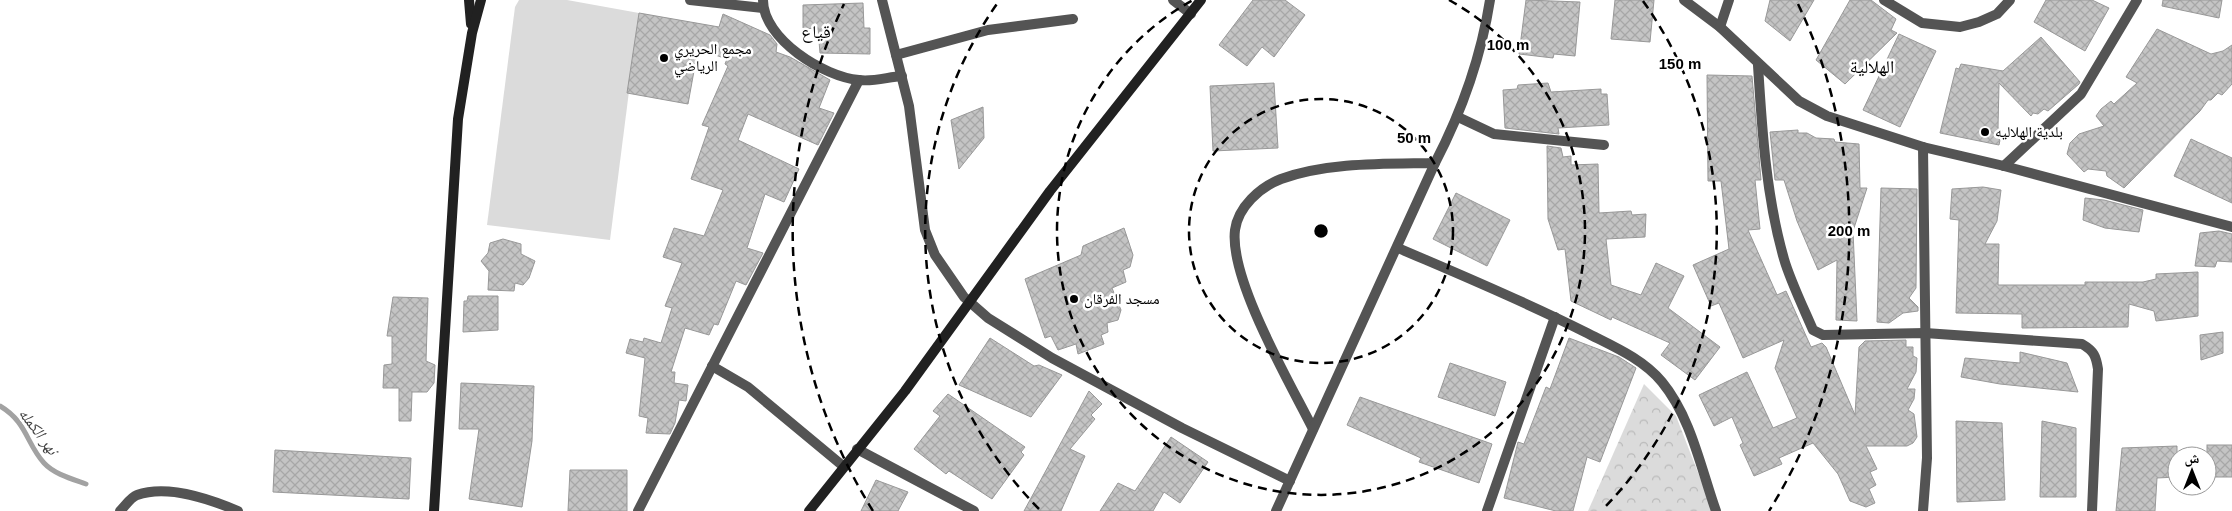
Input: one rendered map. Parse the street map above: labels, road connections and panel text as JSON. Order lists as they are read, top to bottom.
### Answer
{
  "districts": ["قياع", "الهلالية"],
  "water": ["نهر الكمله"],
  "places": ["مجمع الحريري الرياضي", "بلدية الهلاليه", "مسجد الفرقان"],
  "north": "top",
  "rings": [
    "100 m",
    "150 m",
    "50 m",
    "200 m"
  ]
}
